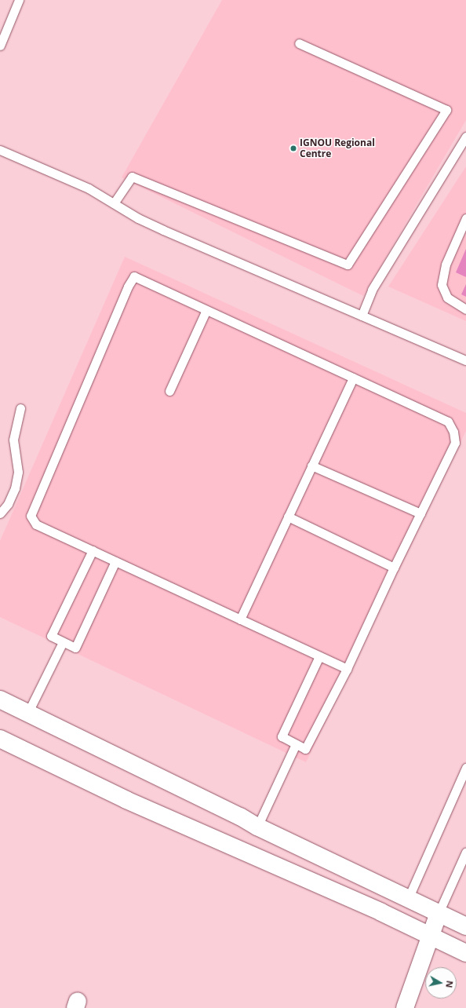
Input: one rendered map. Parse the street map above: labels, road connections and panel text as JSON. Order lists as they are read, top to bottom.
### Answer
{
  "places": ["IGNOU Regional Centre"],
  "north": "right"
}
